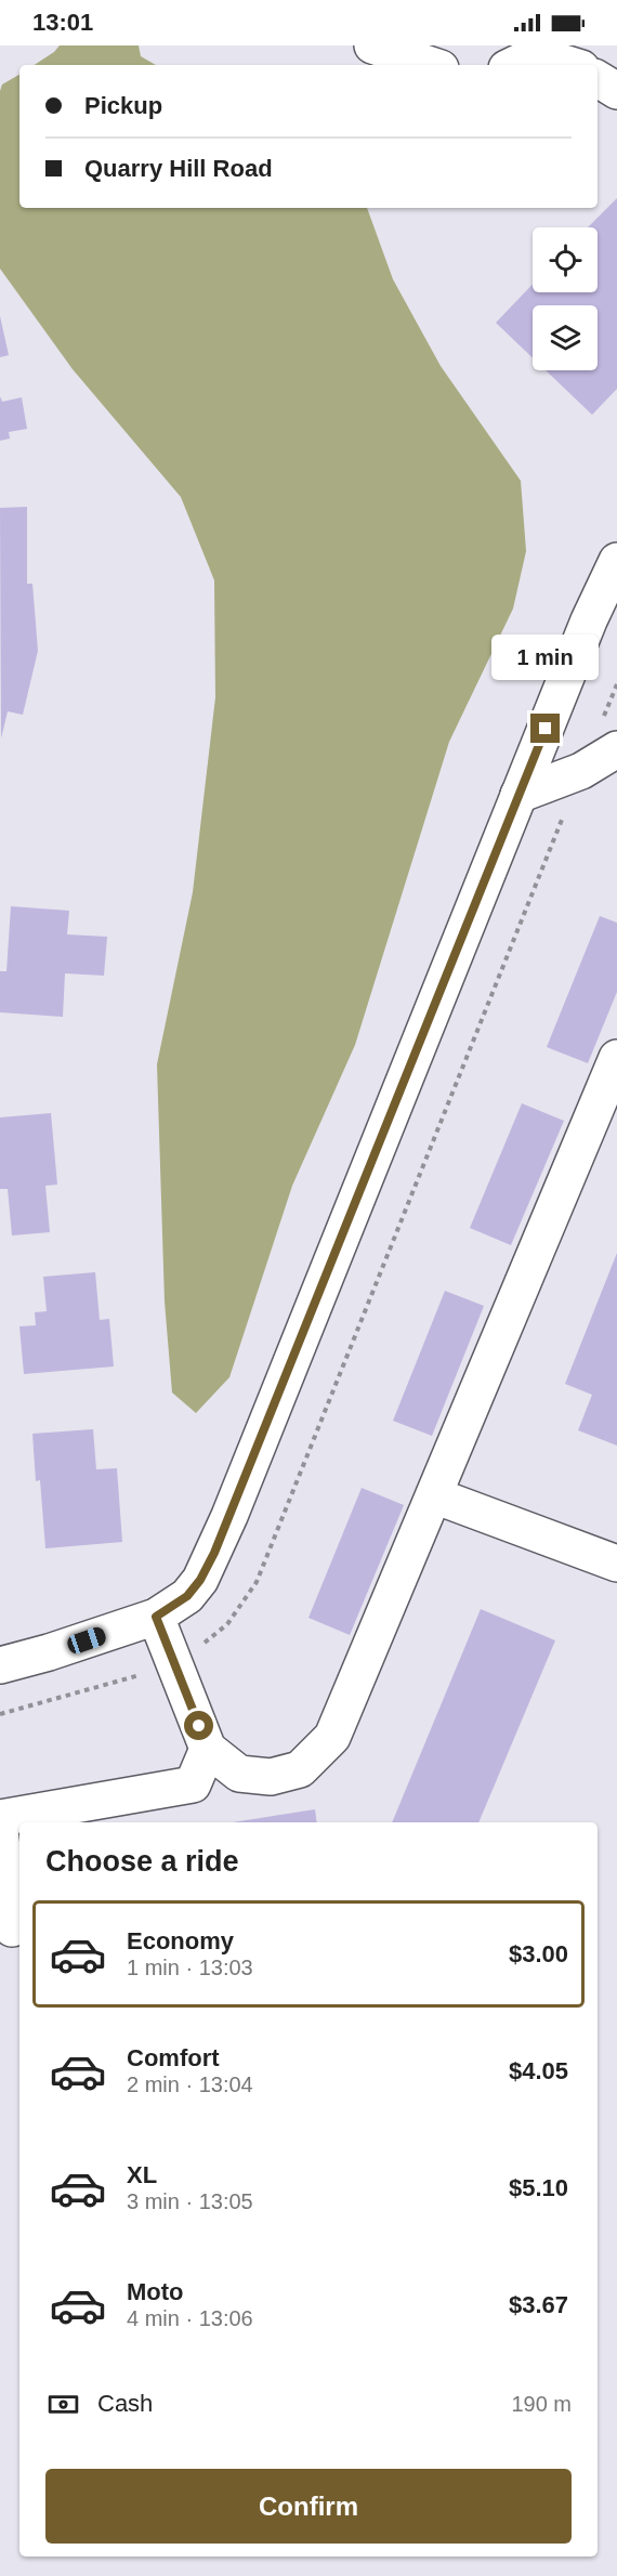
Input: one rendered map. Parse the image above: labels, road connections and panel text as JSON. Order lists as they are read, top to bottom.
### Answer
{
  "page": {
    "status": "13:01",
    "banner": ["Pickup", "Quarry Hill Road"],
    "bubble": "1 min",
    "heading": "Choose a ride",
    "list": [
      {
        "name": "Economy",
        "note": "1 min · 13:03",
        "value": "$3.00"
      },
      {
        "name": "Comfort",
        "note": "2 min · 13:04",
        "value": "$4.05"
      },
      {
        "name": "XL",
        "note": "3 min · 13:05",
        "value": "$5.10"
      },
      {
        "name": "Moto",
        "note": "4 min · 13:06",
        "value": "$3.67"
      }
    ],
    "pay": ["Cash", "190 m"],
    "buttons": "Confirm"
  }
}
